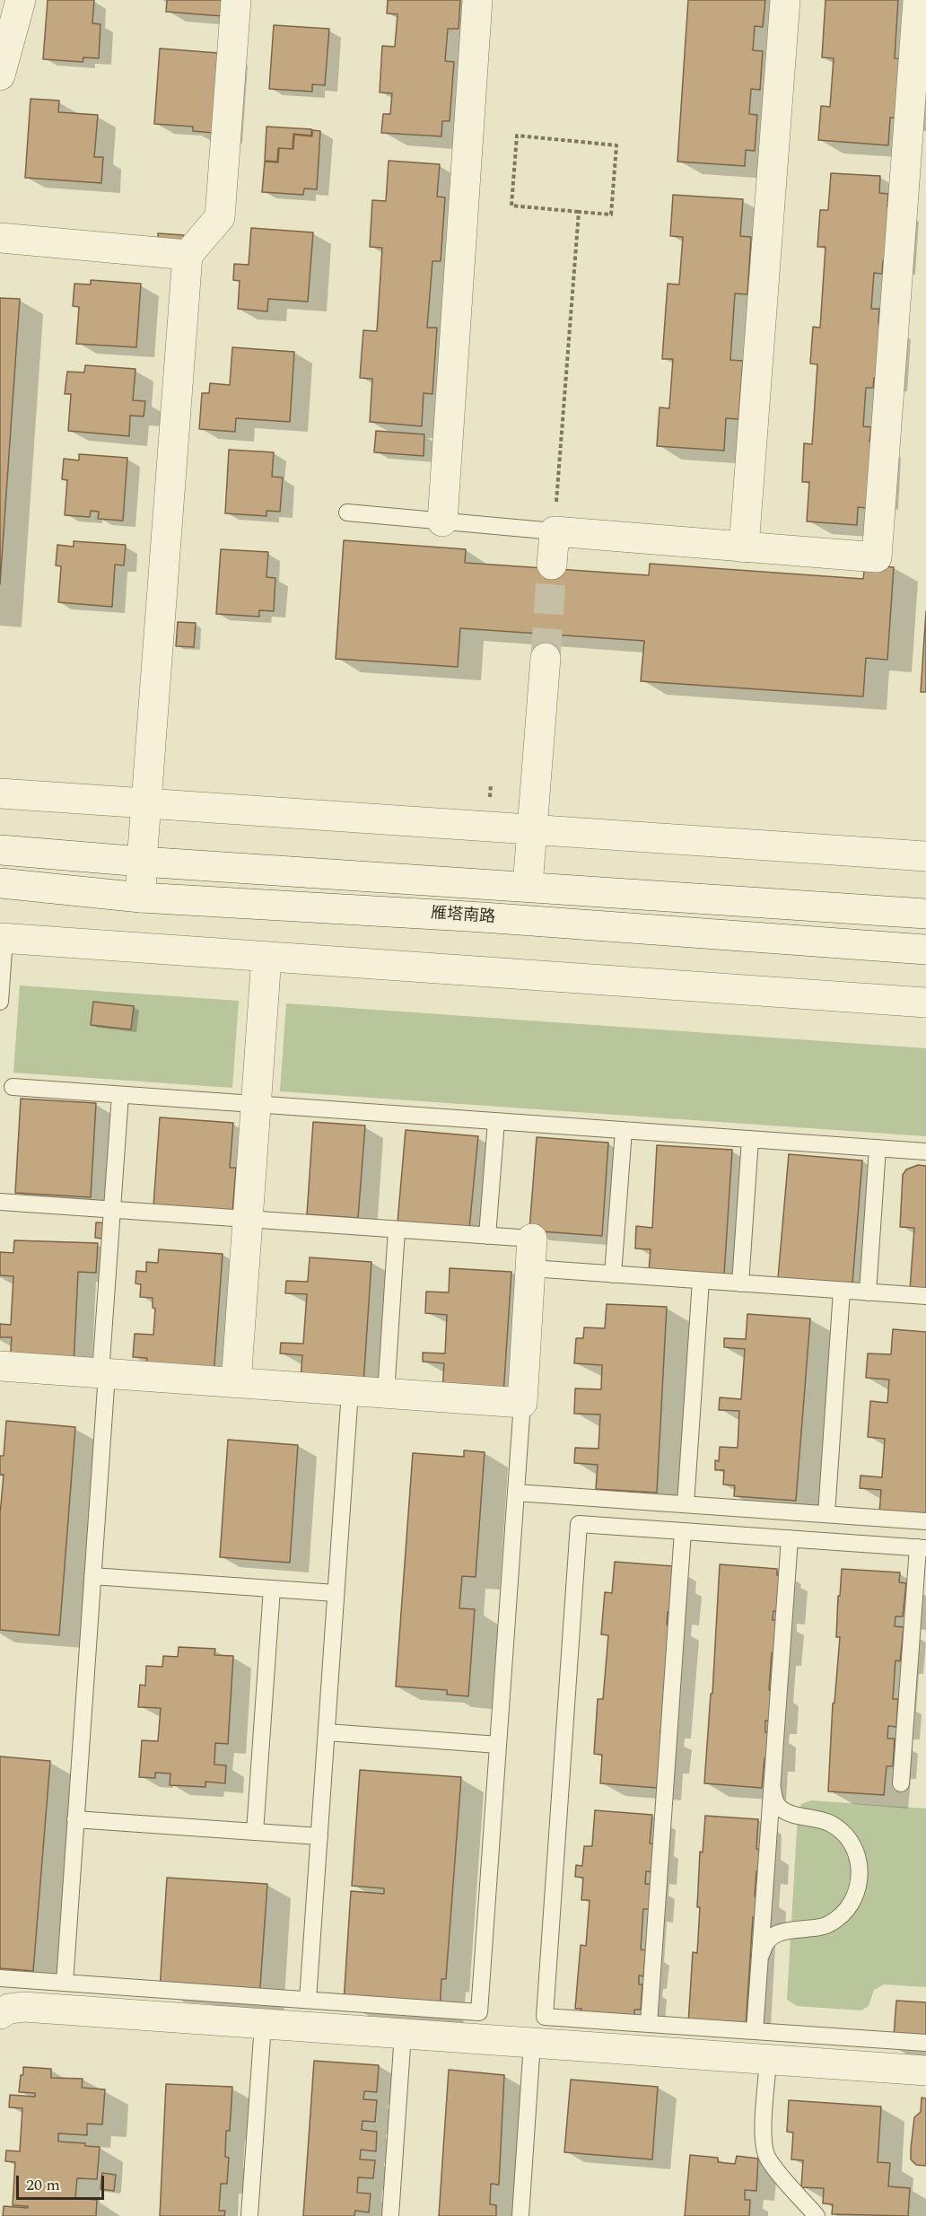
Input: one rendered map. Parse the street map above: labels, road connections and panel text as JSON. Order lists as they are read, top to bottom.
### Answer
{
  "streets": {
    "street": ["雁塔南路"]
  },
  "scale_bar": "20 m"
}
